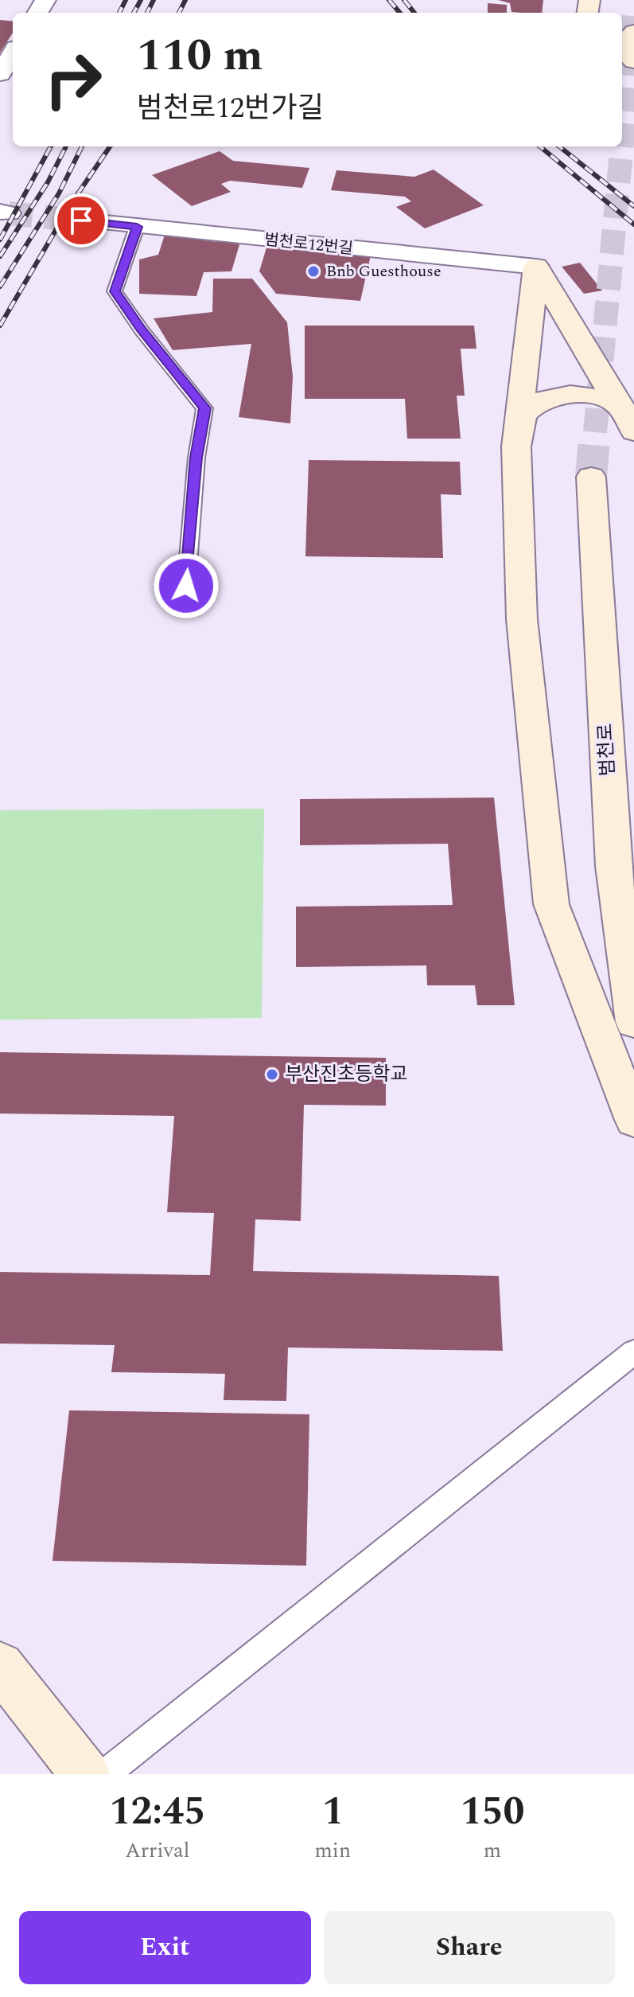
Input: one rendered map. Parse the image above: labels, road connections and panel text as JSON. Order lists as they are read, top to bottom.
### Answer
{
  "streets": {
    "main road": ["범천로"],
    "street": ["범천로12번길"]
  },
  "places": ["Bnb Guesthouse", "부산진초등학교"],
  "page": {
    "turn": ["110 m", "범천로12번가길"],
    "eta": [
      "12:45",
      "Arrival",
      "1",
      "min",
      "150",
      "m"
    ],
    "buttons": ["Exit", "Share"]
  }
}
